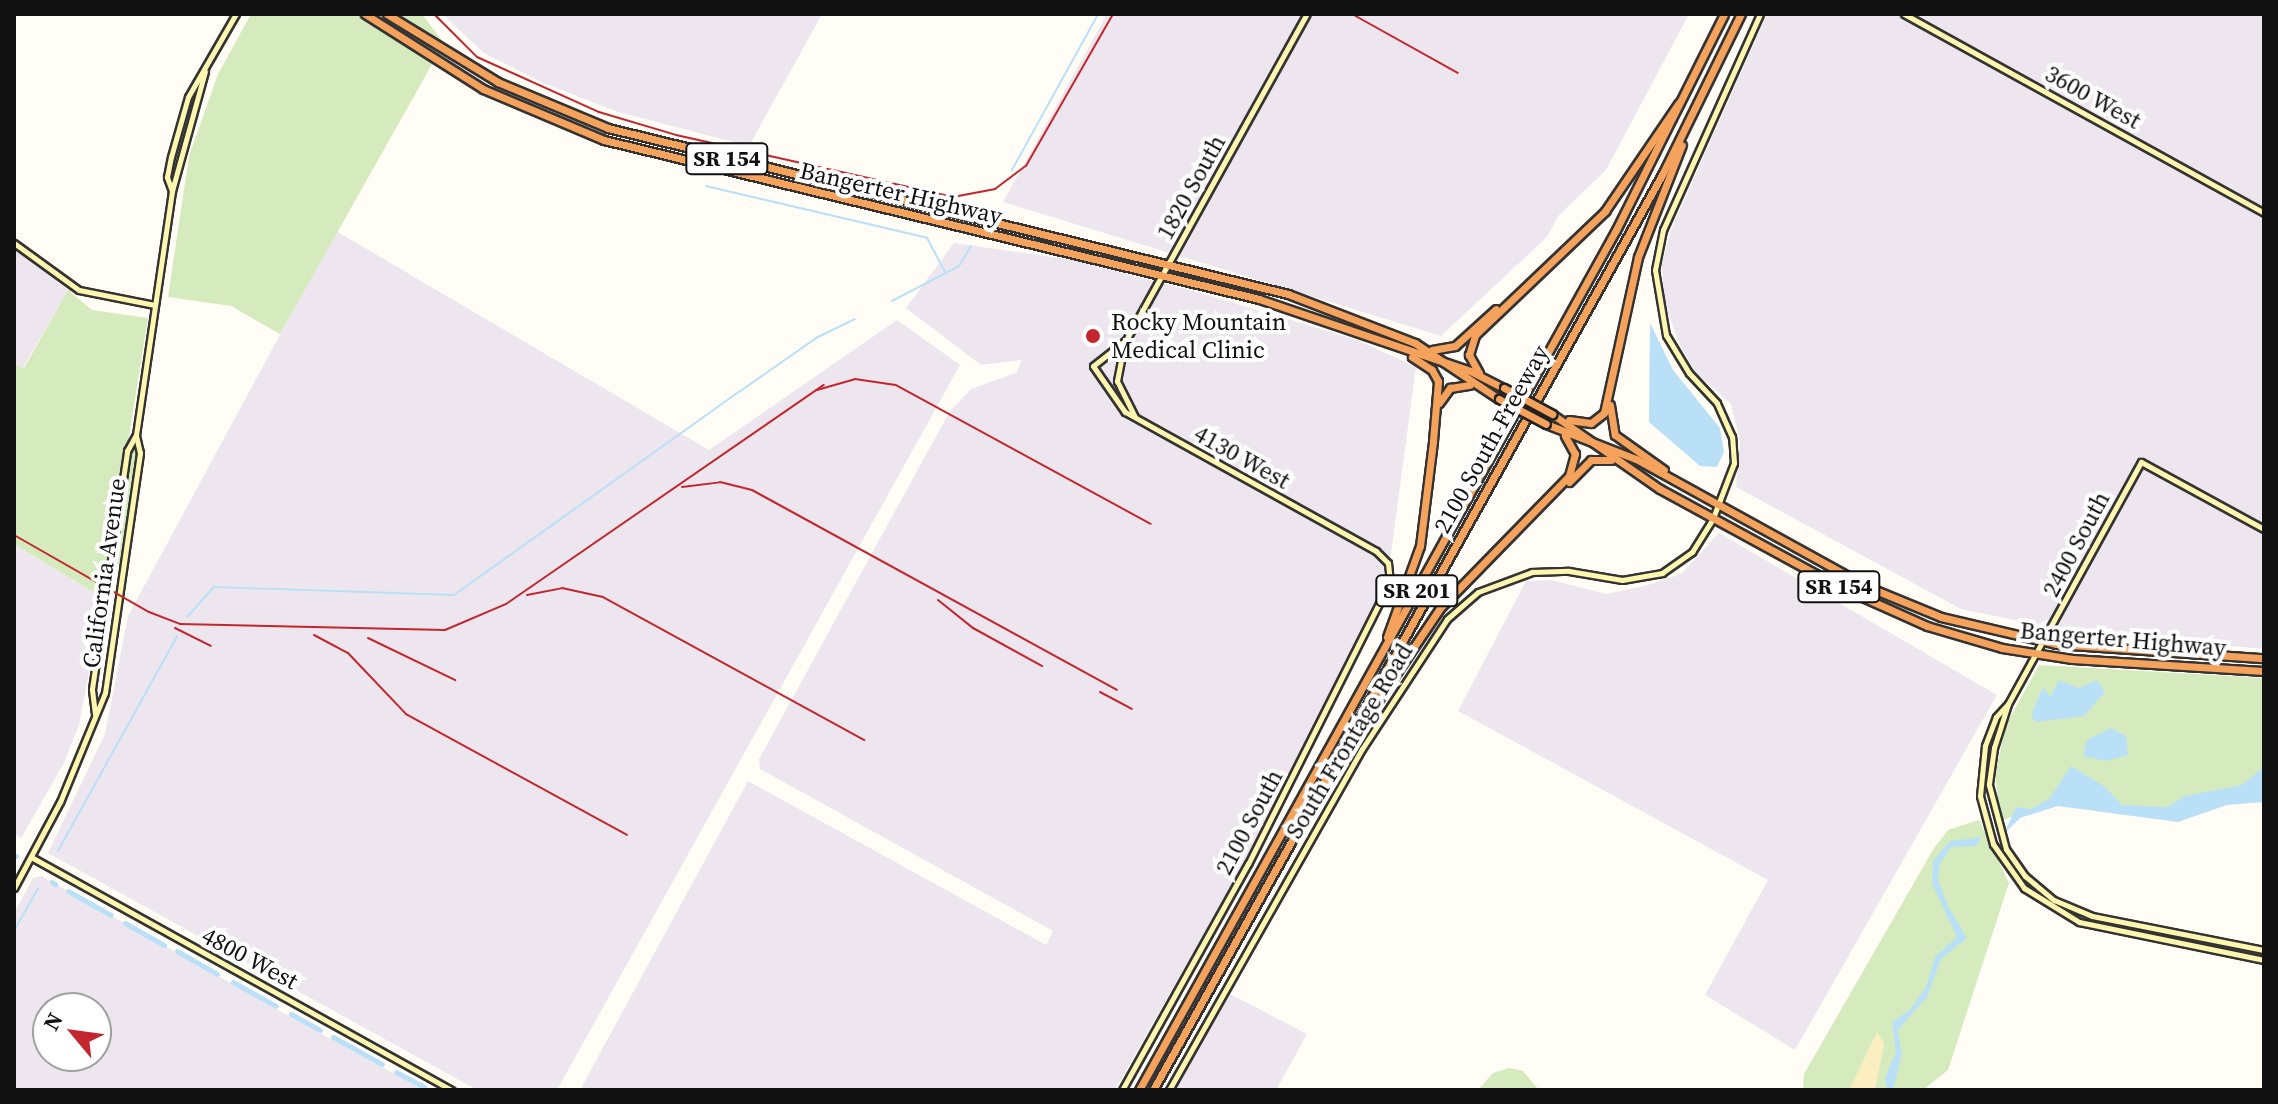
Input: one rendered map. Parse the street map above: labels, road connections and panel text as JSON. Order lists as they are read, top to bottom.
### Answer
{
  "streets": {
    "highway": [
      "SR 154",
      "Bangerter Highway",
      "2100 South Freeway",
      "SR 201"
    ],
    "street": [
      "3600 West",
      "1820 South",
      "4130 West",
      "2400 South",
      "California Avenue",
      "South Frontage Road",
      "2100 South",
      "4800 West"
    ]
  },
  "crossings": [
    ["1820 South", "Bangerter Highway"],
    ["1820 South", "4130 West"],
    ["Bangerter Highway", "2400 South"],
    ["Bangerter Highway", "South Frontage Road"],
    ["4130 West", "2100 South"],
    ["California Avenue", "4800 West"]
  ],
  "places": ["Rocky Mountain Medical Clinic"],
  "north": "top left"
}
